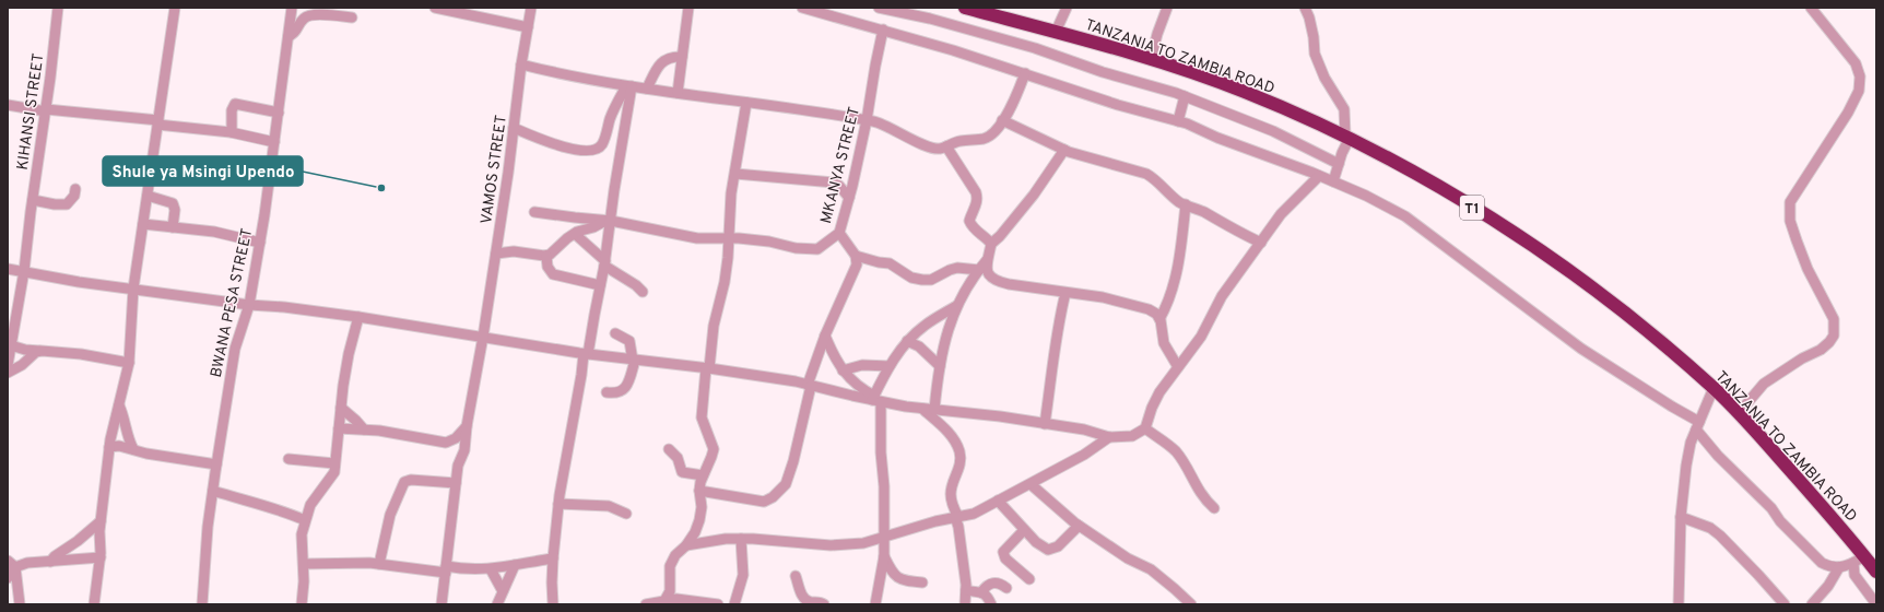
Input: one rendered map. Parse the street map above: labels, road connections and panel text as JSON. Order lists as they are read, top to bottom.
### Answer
{
  "streets": {
    "highway": ["TANZANIA TO ZAMBIA ROAD", "T1"],
    "street": [
      "KIHANSI STREET",
      "MKANYA STREET",
      "VAMOS STREET",
      "BWANA PESA STREET"
    ]
  },
  "places": ["Shule ya Msingi Upendo"]
}
